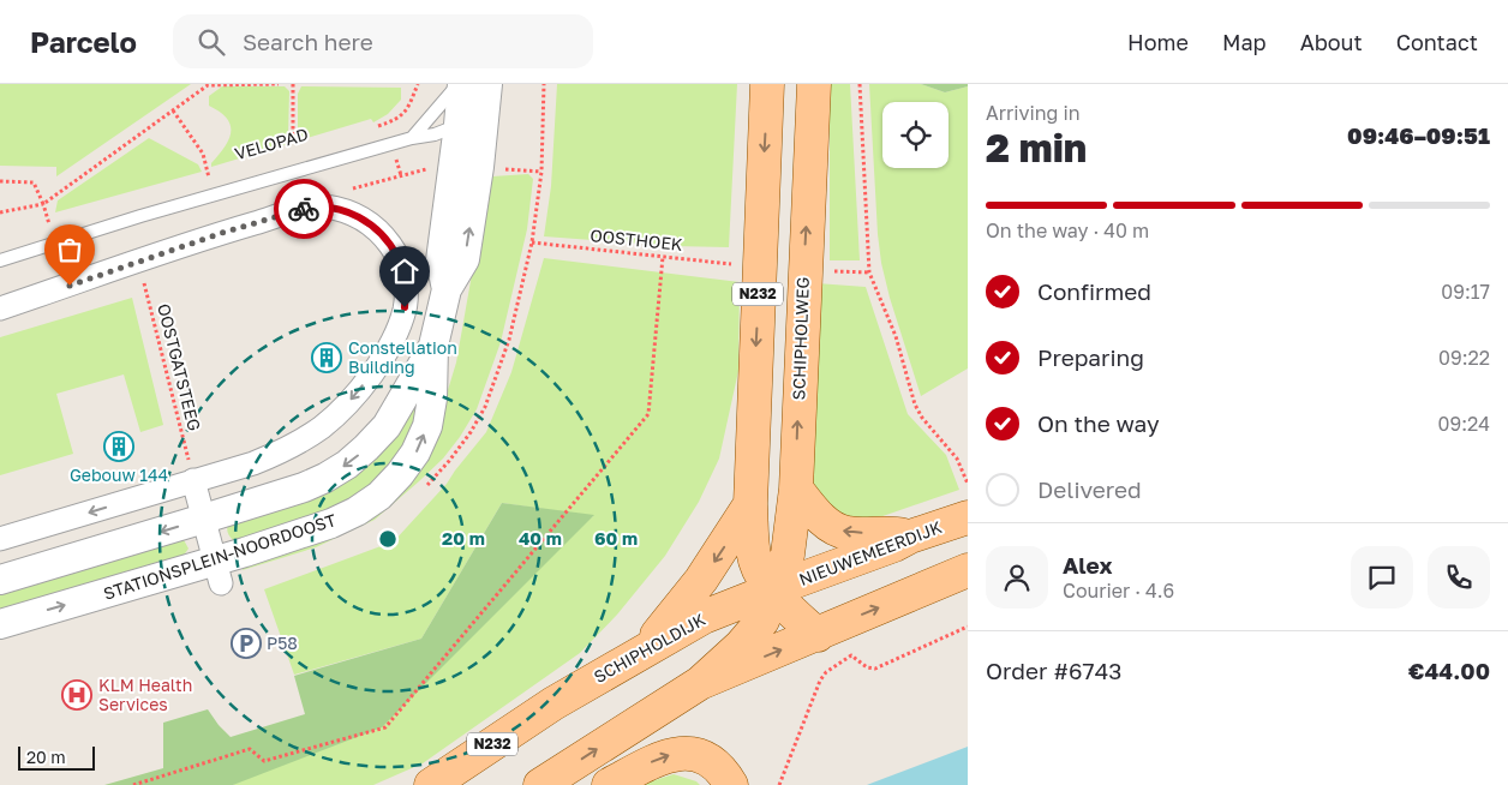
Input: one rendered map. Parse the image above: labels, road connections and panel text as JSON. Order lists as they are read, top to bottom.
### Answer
{
  "streets": {
    "main road": [
      "N232",
      "SCHIPHOLWEG",
      "NIEUWEMEERDIJK",
      "SCHIPHOLDIJK"
    ],
    "street": ["STATIONSPLEIN-NOORDOOST"],
    "path": ["VELOPAD", "OOSTHOEK", "OOSTGATSTEEG"]
  },
  "crossings": [
    ["N232", "SCHIPHOLWEG"],
    ["N232", "NIEUWEMEERDIJK"],
    ["N232", "SCHIPHOLDIJK"],
    ["SCHIPHOLWEG", "NIEUWEMEERDIJK"],
    ["SCHIPHOLWEG", "SCHIPHOLDIJK"],
    ["NIEUWEMEERDIJK", "SCHIPHOLDIJK"]
  ],
  "places": {
    "building": ["Constellation Building", "Gebouw 144"],
    "parking": ["P58"],
    "hospital": ["KLM Health Services"]
  },
  "scale_bar": "20 m",
  "page": {
    "header": "Parcelo",
    "search": "Search here",
    "nav": [
      "Home",
      "Map",
      "About",
      "Contact"
    ],
    "heading": ["2 min", "Arriving in", "09:46–09:51"],
    "panel": [
      "Alex",
      "Courier · 4.6",
      "Order #6743",
      "€44.00"
    ],
    "bar": "On the way · 40 m",
    "list": [
      ["Confirmed", "09:17"],
      ["Preparing", "09:22"],
      ["On the way", "09:24"],
      "Delivered"
    ],
    "scale": "20 m"
  },
  "rings": ["20 m", "40 m", "60 m"]
}
